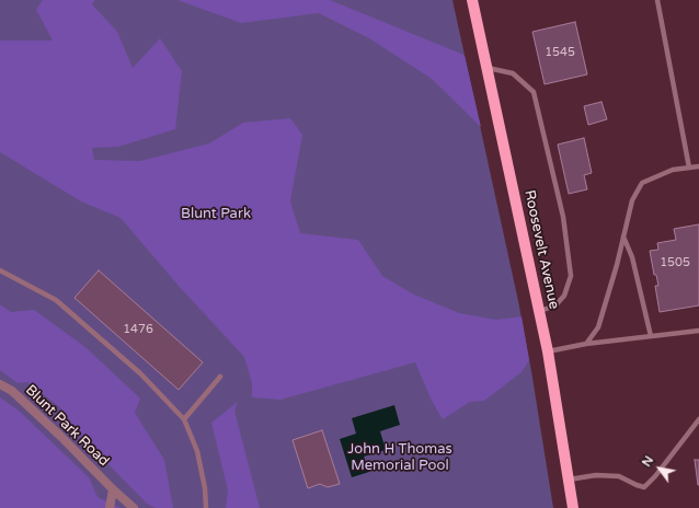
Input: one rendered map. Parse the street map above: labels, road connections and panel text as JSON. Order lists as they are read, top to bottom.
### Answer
{
  "streets": {
    "main road": ["Roosevelt Avenue"],
    "street": ["Blunt Park Road"]
  },
  "parks": ["Blunt Park", "John H Thomas Memorial Pool"],
  "house_numbers": ["1545", "1505", "1476"],
  "north": "top left"
}
